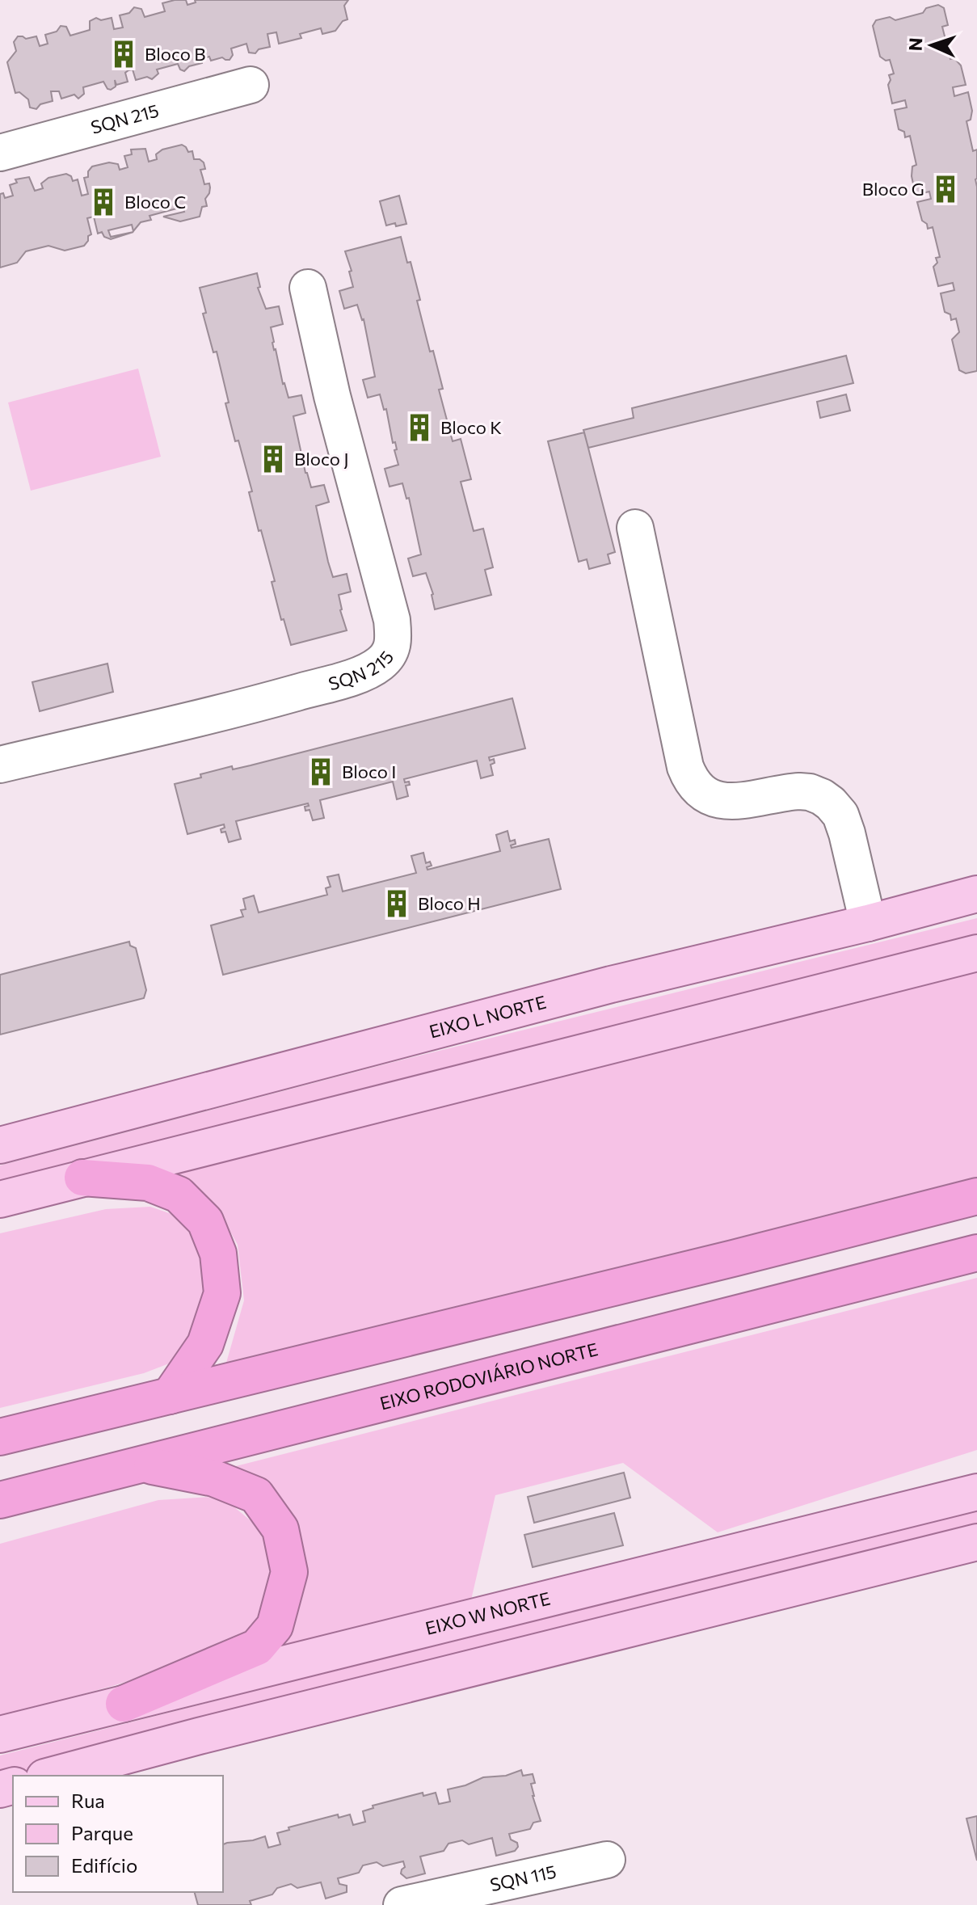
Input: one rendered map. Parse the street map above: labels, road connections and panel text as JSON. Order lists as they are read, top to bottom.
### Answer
{
  "streets": {
    "highway": ["EIXO RODOVIÁRIO NORTE"],
    "main road": ["EIXO L NORTE", "EIXO W NORTE"],
    "street": ["SQN 215", "SQN 115"]
  },
  "places": {
    "building": [
      "Bloco B",
      "Bloco G",
      "Bloco C",
      "Bloco K",
      "Bloco J",
      "Bloco I",
      "Bloco H"
    ]
  },
  "legend": ["Rua", "Parque", "Edifício"],
  "north": "left"
}
